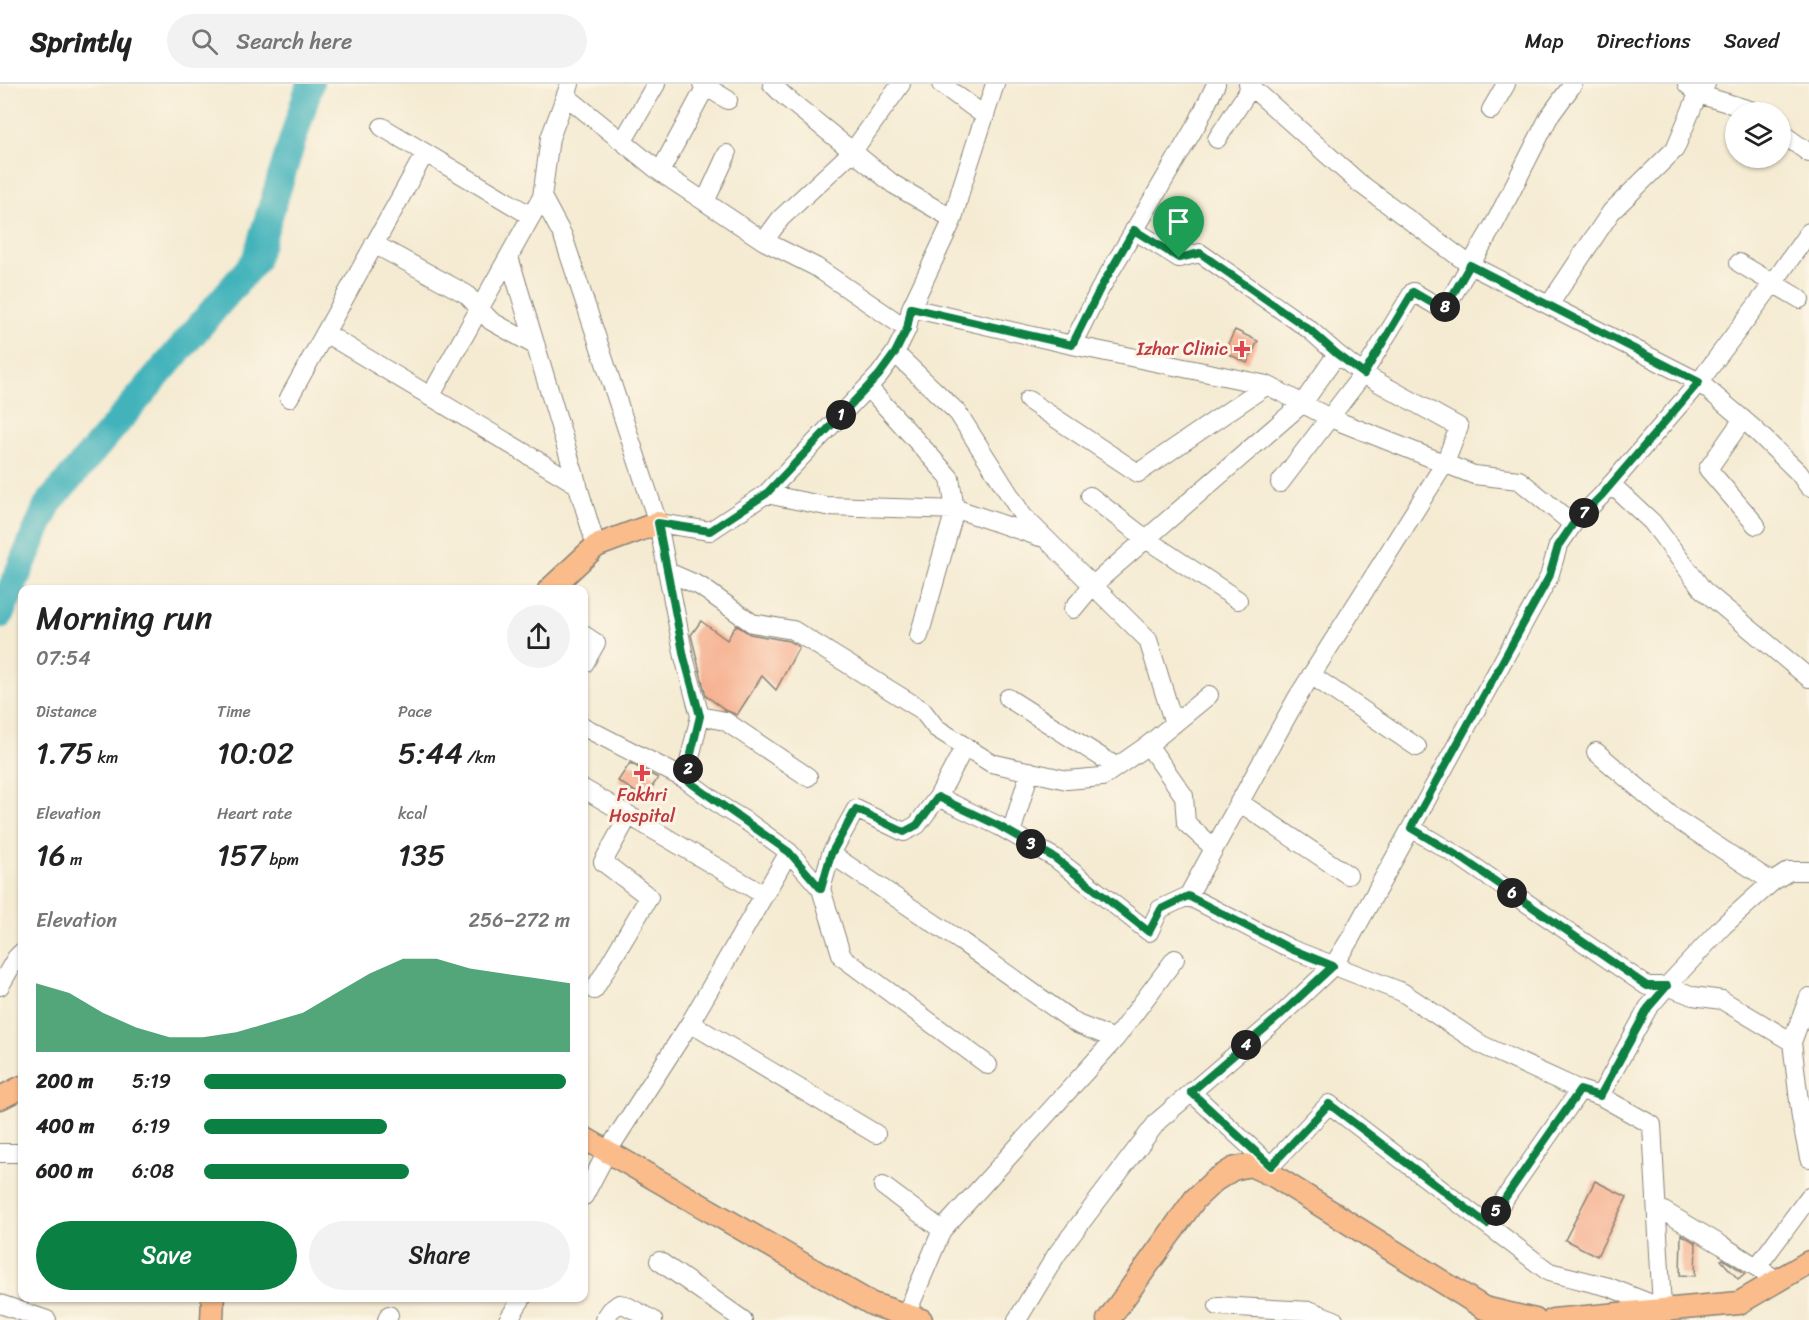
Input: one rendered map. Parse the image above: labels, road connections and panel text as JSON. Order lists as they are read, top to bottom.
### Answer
{
  "places": {
    "health": ["Izhar Clinic", "Fakhri Hospital"]
  },
  "page": {
    "header": "Sprintly",
    "search": "Search here",
    "nav": ["Map", "Directions", "Saved"],
    "pins": [
      "8",
      "1",
      "7",
      "2",
      "3",
      "6",
      "4",
      "5"
    ],
    "heading": ["Morning run", "07:54"],
    "stats": [
      ["Distance", "1.75 km"],
      ["Time", "10:02"],
      ["Pace", "5:44 /km"],
      ["Elevation", "16 m"],
      ["Heart rate", "157 bpm"],
      ["kcal", "135"]
    ],
    "chart": ["Elevation", "256–272 m"],
    "list": [
      {
        "name": "200 m",
        "note": "5:19"
      },
      {
        "name": "400 m",
        "note": "6:19"
      },
      {
        "name": "600 m",
        "note": "6:08"
      }
    ],
    "buttons": ["Save", "Share"]
  }
}
